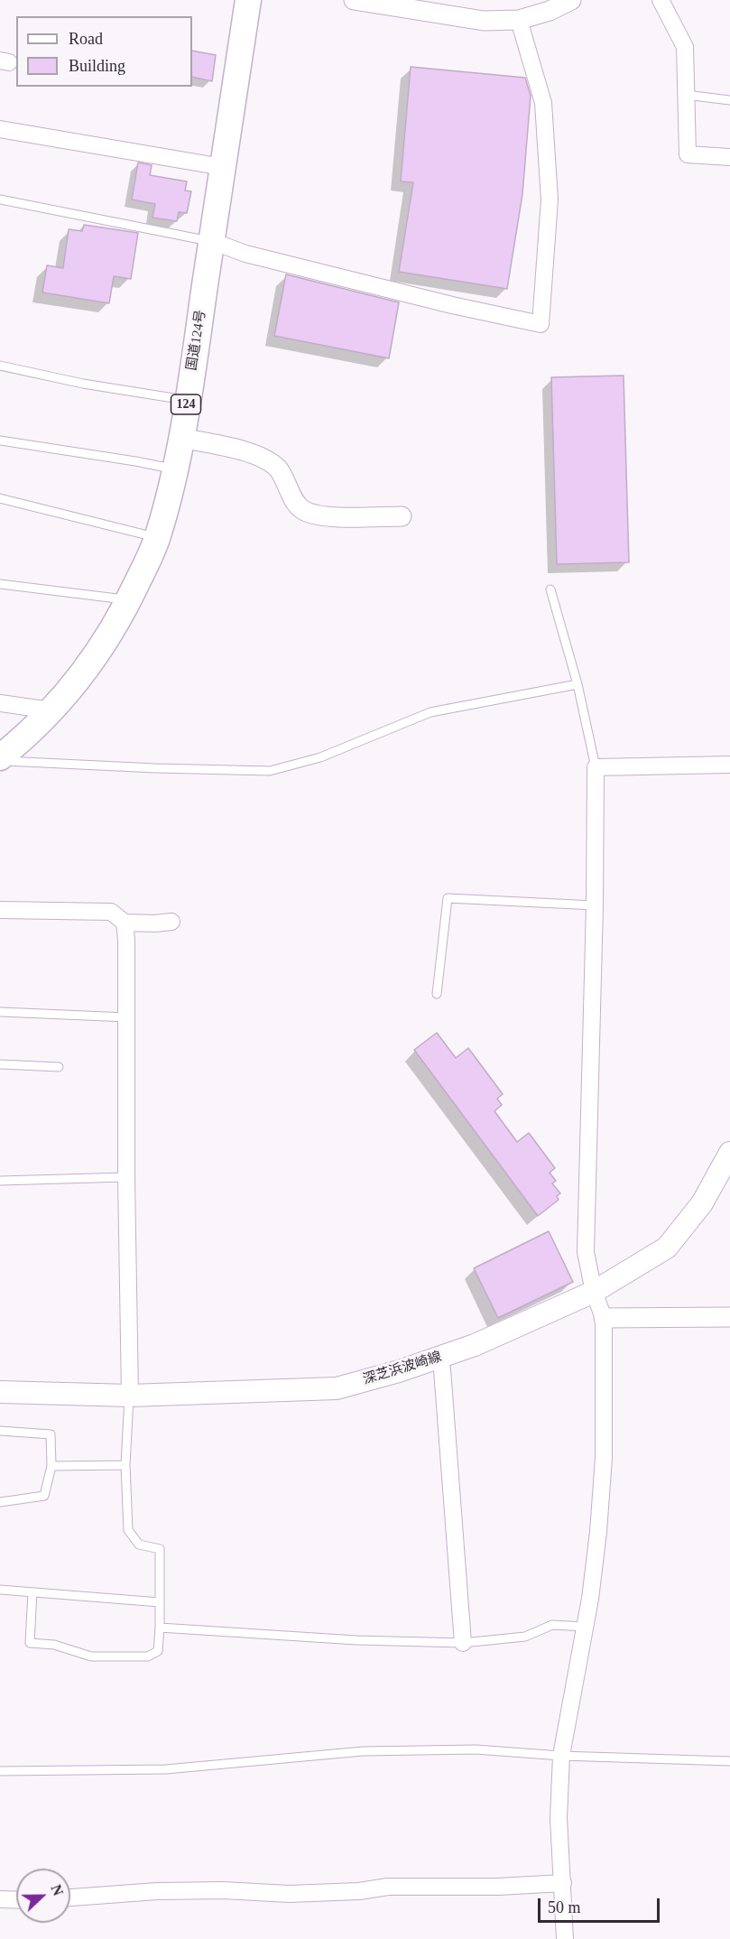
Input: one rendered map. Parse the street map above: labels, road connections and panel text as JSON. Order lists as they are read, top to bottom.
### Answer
{
  "streets": {
    "highway": ["国道124号", "124"],
    "main road": ["深芝浜波崎線"]
  },
  "legend": ["Road", "Building"],
  "scale_bar": "50 m",
  "north": "right"
}
